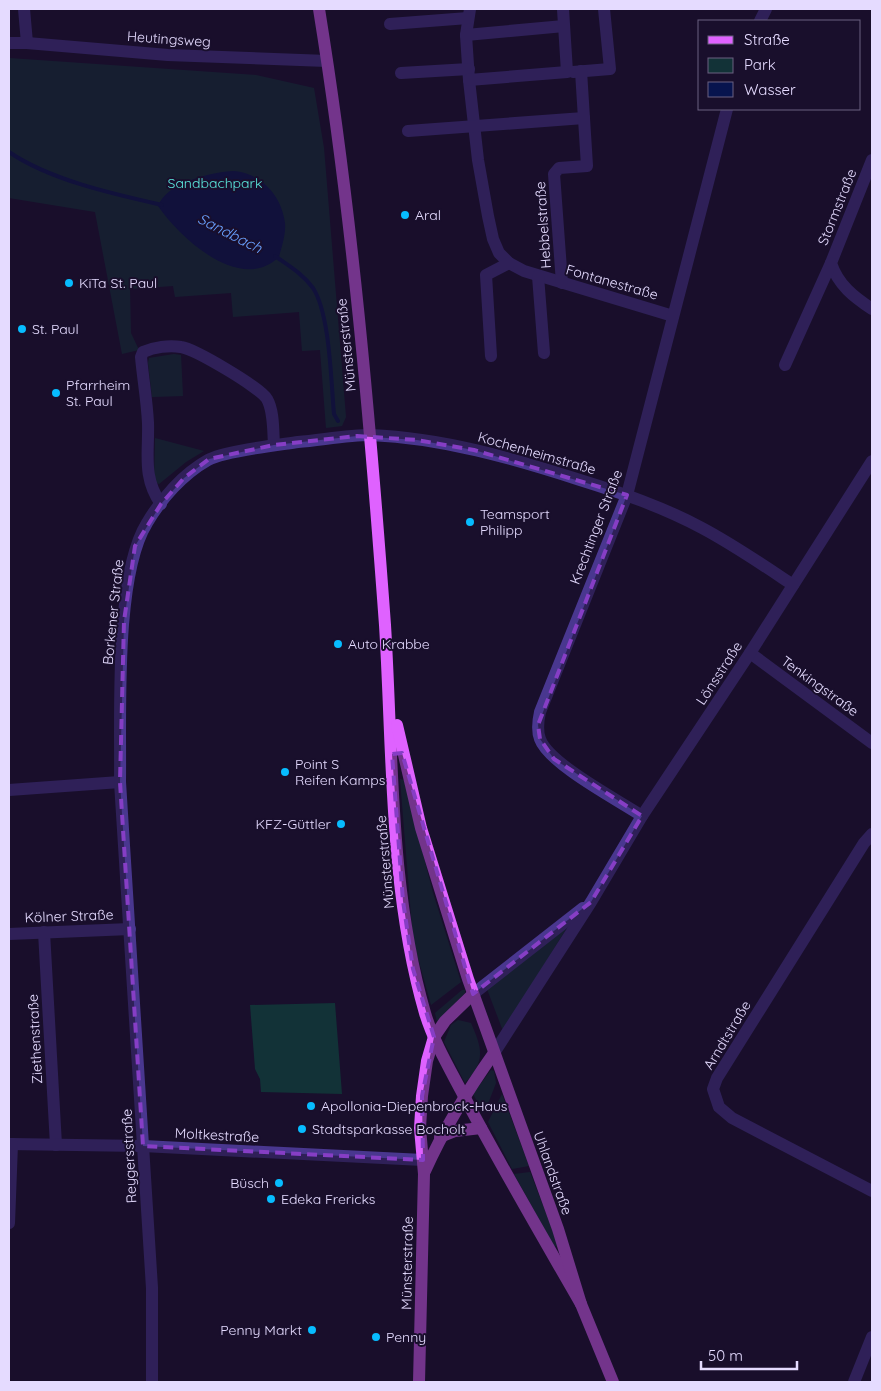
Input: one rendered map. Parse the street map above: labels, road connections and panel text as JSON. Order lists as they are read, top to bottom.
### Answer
{
  "streets": {
    "main road": ["Münsterstraße", "Uhlandstraße"],
    "street": [
      "Heutingsweg",
      "Stormstraße",
      "Hebbelstraße",
      "Fontanestraße",
      "Kochenheimstraße",
      "Krechtinger Straße",
      "Borkener Straße",
      "Lönsstraße",
      "Tenkingstraße",
      "Kölner Straße",
      "Arndtstraße",
      "Ziethenstraße",
      "Moltkestraße",
      "Reygersstraße"
    ]
  },
  "crossings": [
    ["Heutingsweg", "Münsterstraße"],
    ["Hebbelstraße", "Fontanestraße"],
    ["Fontanestraße", "Krechtinger Straße"],
    ["Münsterstraße", "Kochenheimstraße"],
    ["Münsterstraße", "Borkener Straße"],
    ["Münsterstraße", "Lönsstraße"],
    ["Münsterstraße", "Moltkestraße"],
    ["Münsterstraße", "Uhlandstraße"],
    ["Kochenheimstraße", "Krechtinger Straße"],
    ["Kochenheimstraße", "Borkener Straße"],
    ["Kochenheimstraße", "Lönsstraße"],
    ["Krechtinger Straße", "Lönsstraße"],
    ["Borkener Straße", "Kölner Straße"],
    ["Borkener Straße", "Reygersstraße"],
    ["Lönsstraße", "Tenkingstraße"],
    ["Lönsstraße", "Uhlandstraße"],
    ["Kölner Straße", "Ziethenstraße"],
    ["Kölner Straße", "Reygersstraße"],
    ["Ziethenstraße", "Moltkestraße"],
    ["Moltkestraße", "Reygersstraße"]
  ],
  "water": ["Sandbach"],
  "parks": ["Sandbachpark"],
  "places": [
    "Aral",
    "KiTa St. Paul",
    "St. Paul",
    "Pfarrheim St. Paul",
    "Teamsport Philipp",
    "Auto Krabbe",
    "Point S Reifen Kamps",
    "KFZ-Güttler",
    "Apollonia-Diepenbrock-Haus",
    "Stadtsparkasse Bocholt",
    "Büsch",
    "Edeka Frericks",
    "Penny Markt",
    "Penny"
  ],
  "legend": ["Straße", "Park", "Wasser"],
  "scale_bar": "50 m"
}
